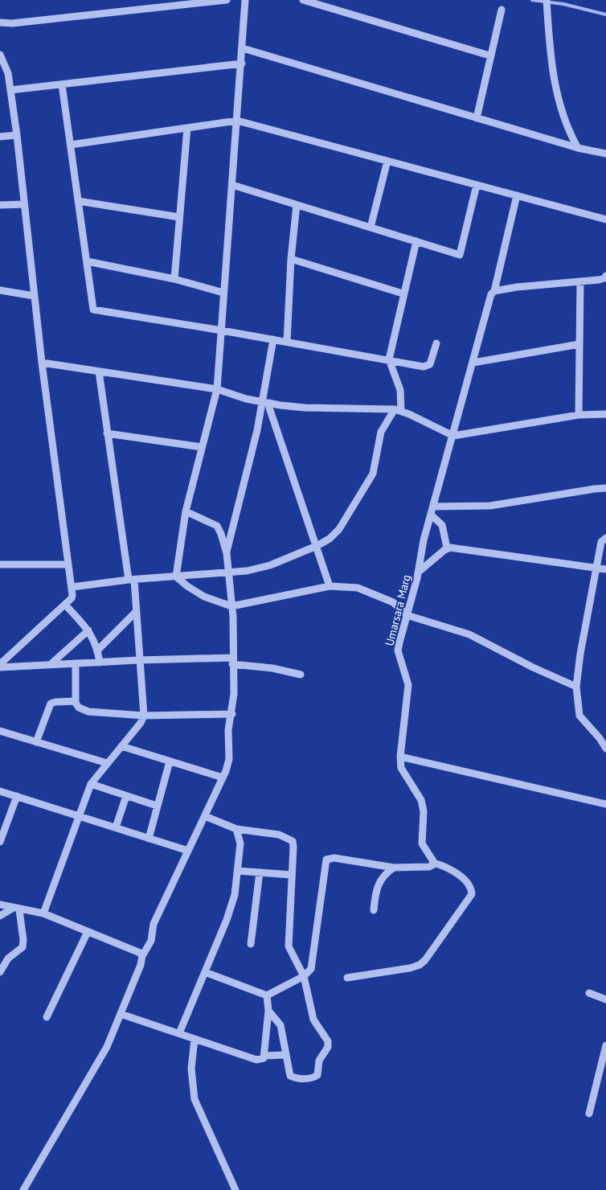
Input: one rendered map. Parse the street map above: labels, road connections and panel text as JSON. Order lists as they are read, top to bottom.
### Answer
{
  "streets": {
    "street": ["Umarsara Marg"]
  }
}
